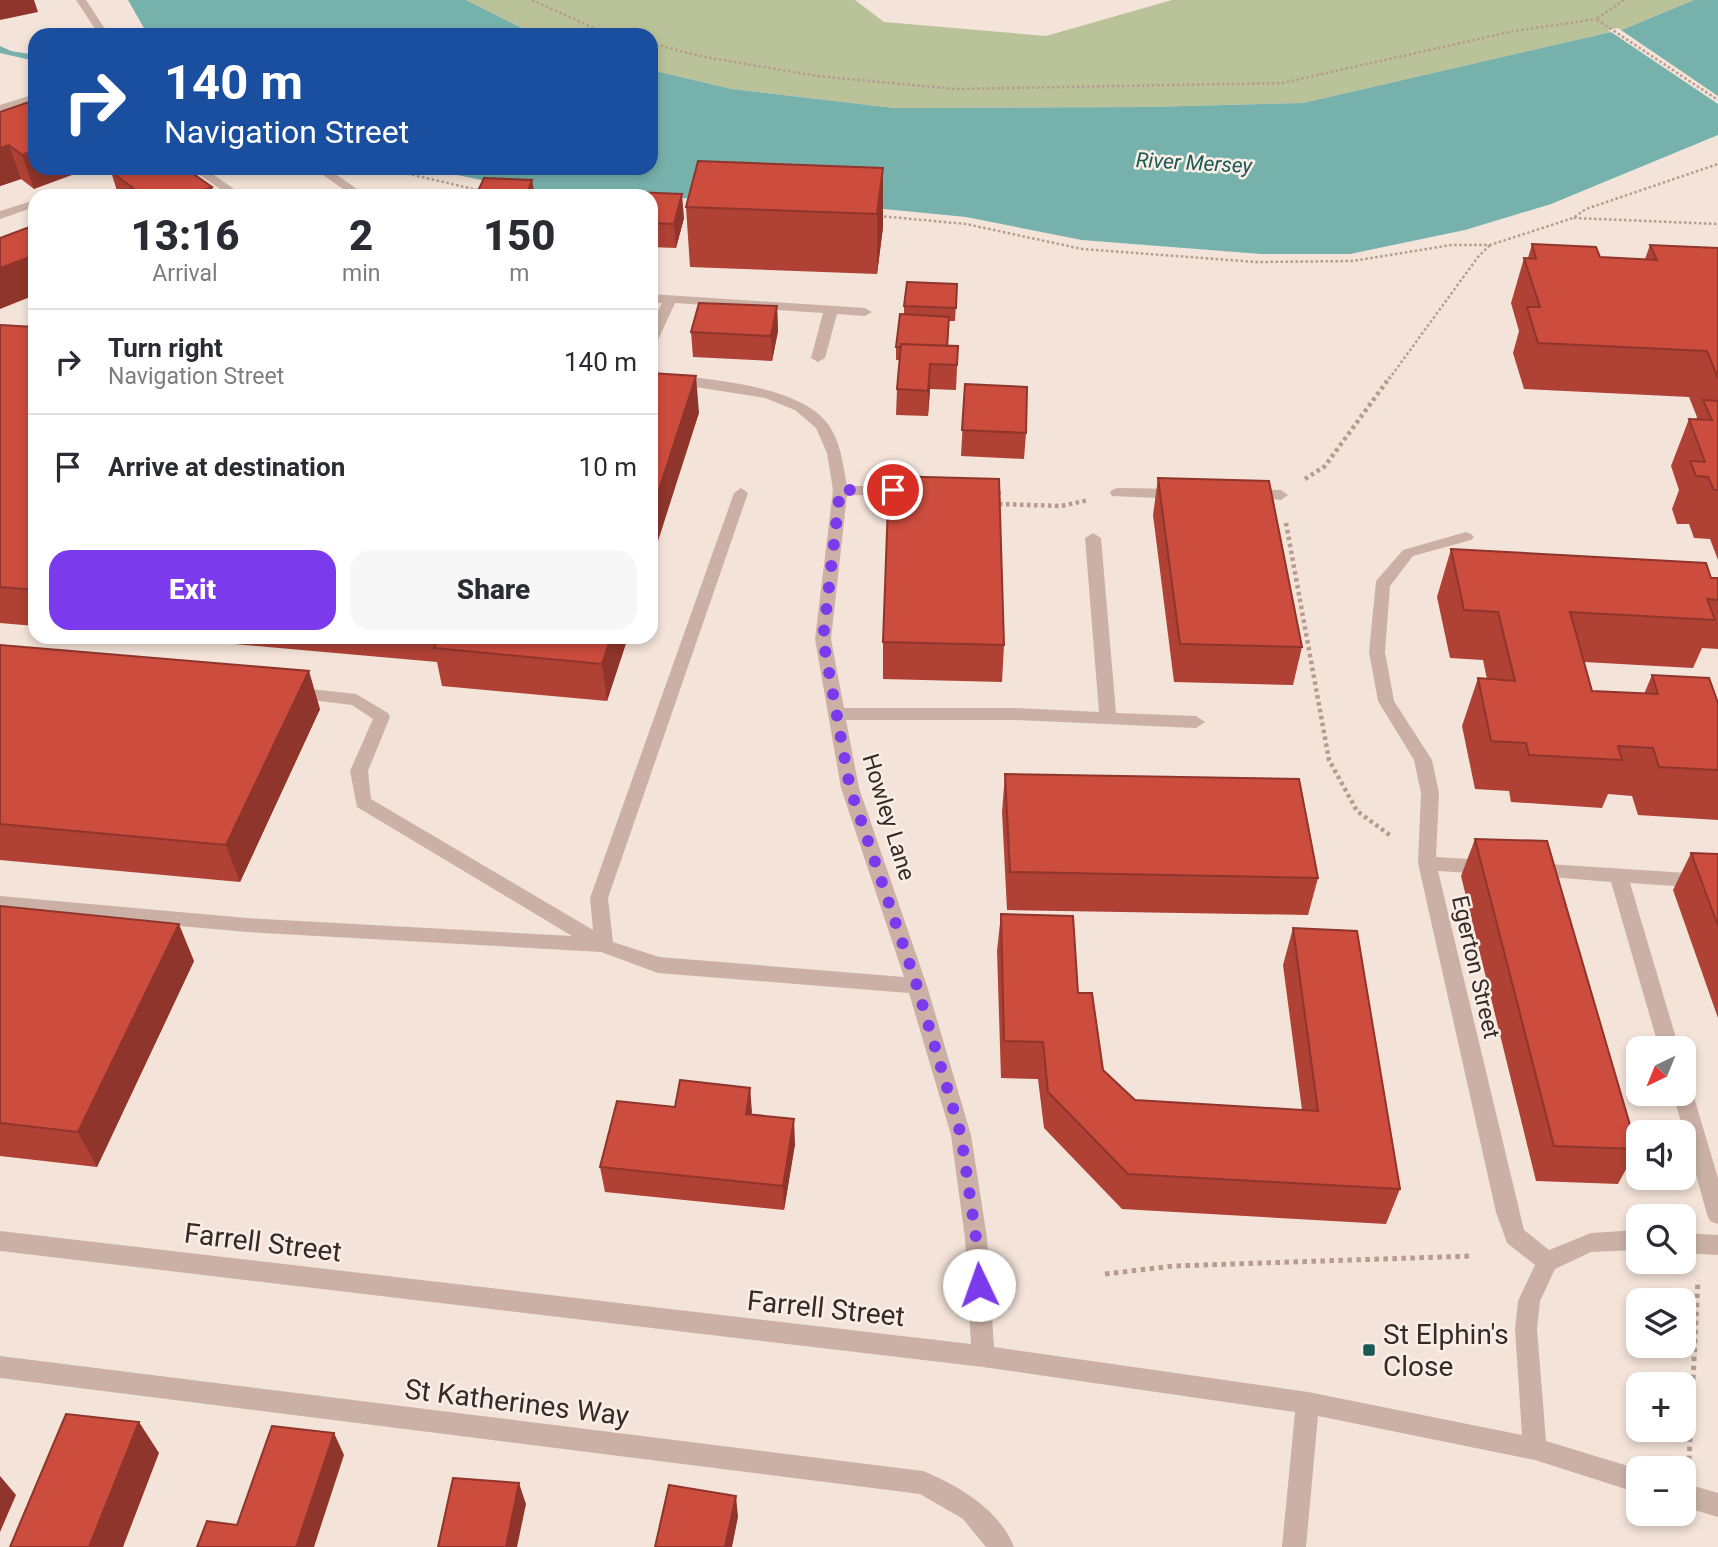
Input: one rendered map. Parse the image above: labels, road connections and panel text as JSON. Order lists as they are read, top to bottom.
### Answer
{
  "streets": {
    "street": [
      "Howley Lane",
      "Egerton Street",
      "Farrell Street",
      "St Katherines Way"
    ]
  },
  "crossings": [
    ["Howley Lane", "Farrell Street"]
  ],
  "water": ["River Mersey"],
  "places": {
    "transit": ["St Elphin's Close"]
  },
  "north": "bottom left",
  "page": {
    "turn": ["140 m", "Navigation Street"],
    "eta": [
      "13:16",
      "Arrival",
      "2",
      "min",
      "150",
      "m"
    ],
    "list": [
      {
        "name": "Turn right",
        "note": "Navigation Street",
        "value": "140 m"
      },
      {
        "name": "Arrive at destination",
        "value": "10 m"
      }
    ],
    "buttons": ["Exit", "Share"],
    "map_buttons": ["+", "−"]
  }
}
